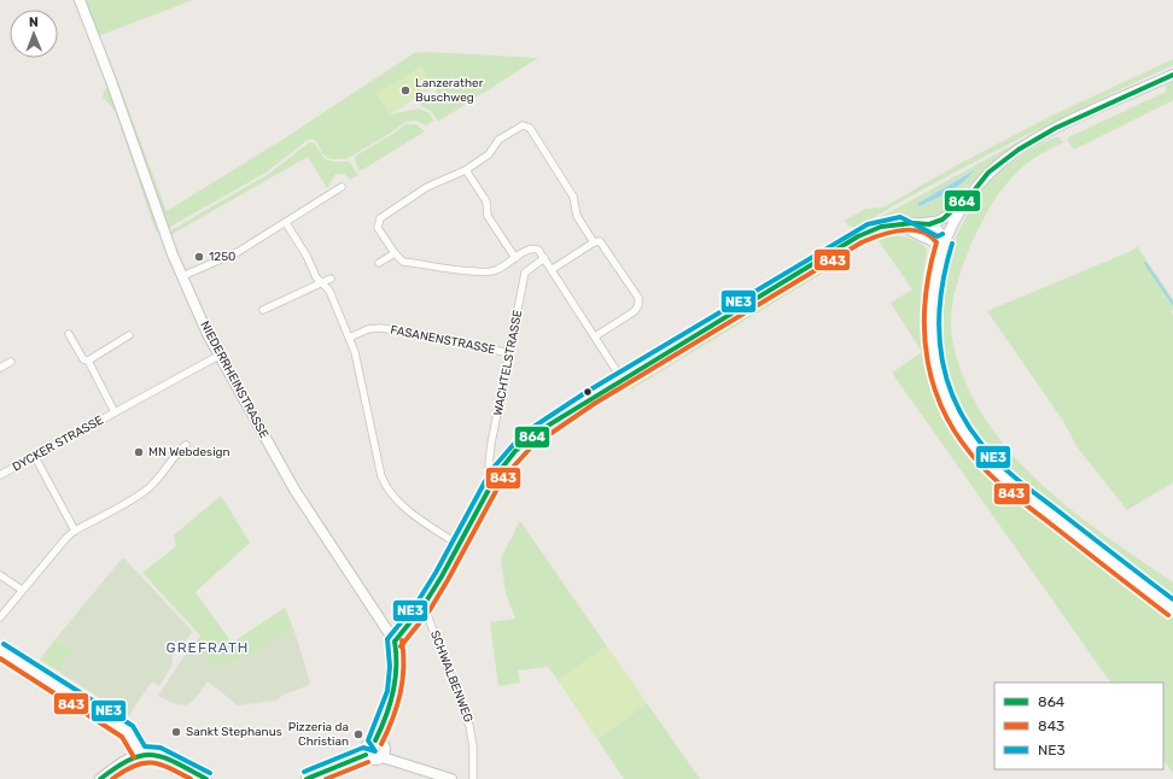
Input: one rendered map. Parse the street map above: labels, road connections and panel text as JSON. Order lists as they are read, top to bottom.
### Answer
{
  "streets": {
    "main road": ["NIEDERRHEINSTRASSE"],
    "street": [
      "FASANENSTRASSE",
      "WACHTELSTRASSE",
      "DYCKER STRASSE",
      "SCHWALBENWEG"
    ]
  },
  "crossings": [
    ["FASANENSTRASSE", "WACHTELSTRASSE"],
    ["NIEDERRHEINSTRASSE", "DYCKER STRASSE"]
  ],
  "districts": ["GREFRATH"],
  "places": [
    "Lanzerather Buschweg",
    "1250",
    "MN Webdesign",
    "Sankt Stephanus",
    "Pizzeria da Christian"
  ],
  "lines": ["transit line 864", "transit line NE3", "transit line 843"],
  "legend": ["864", "843", "NE3"],
  "north": "top"
}
